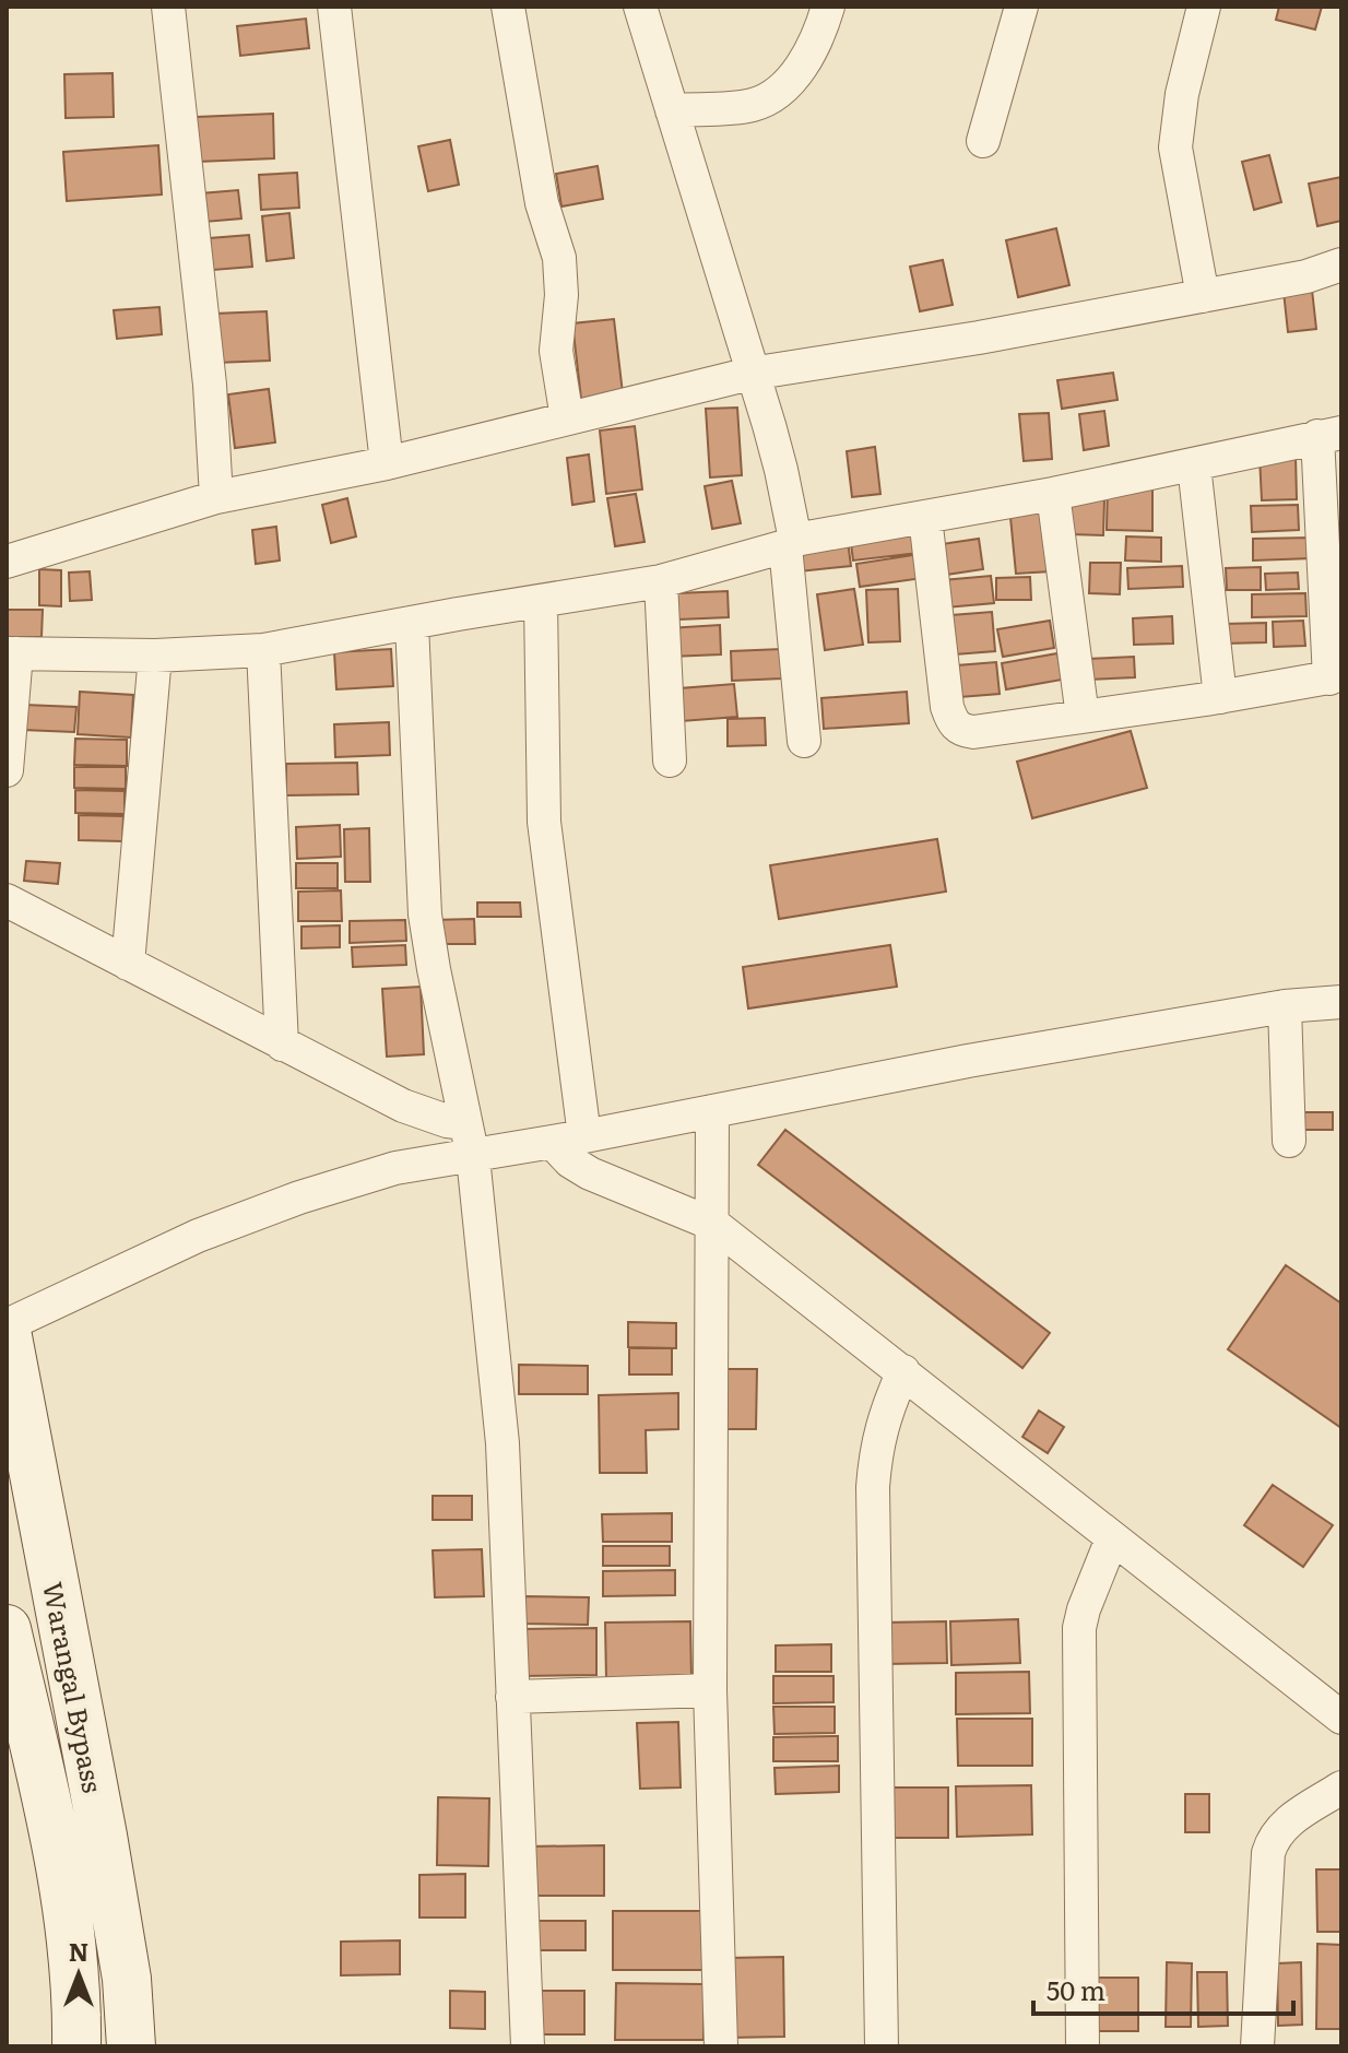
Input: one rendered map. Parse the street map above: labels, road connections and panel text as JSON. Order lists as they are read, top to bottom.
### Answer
{
  "streets": {
    "main road": ["Warangal Bypass"]
  },
  "scale_bar": "50 m",
  "north": "top"
}
